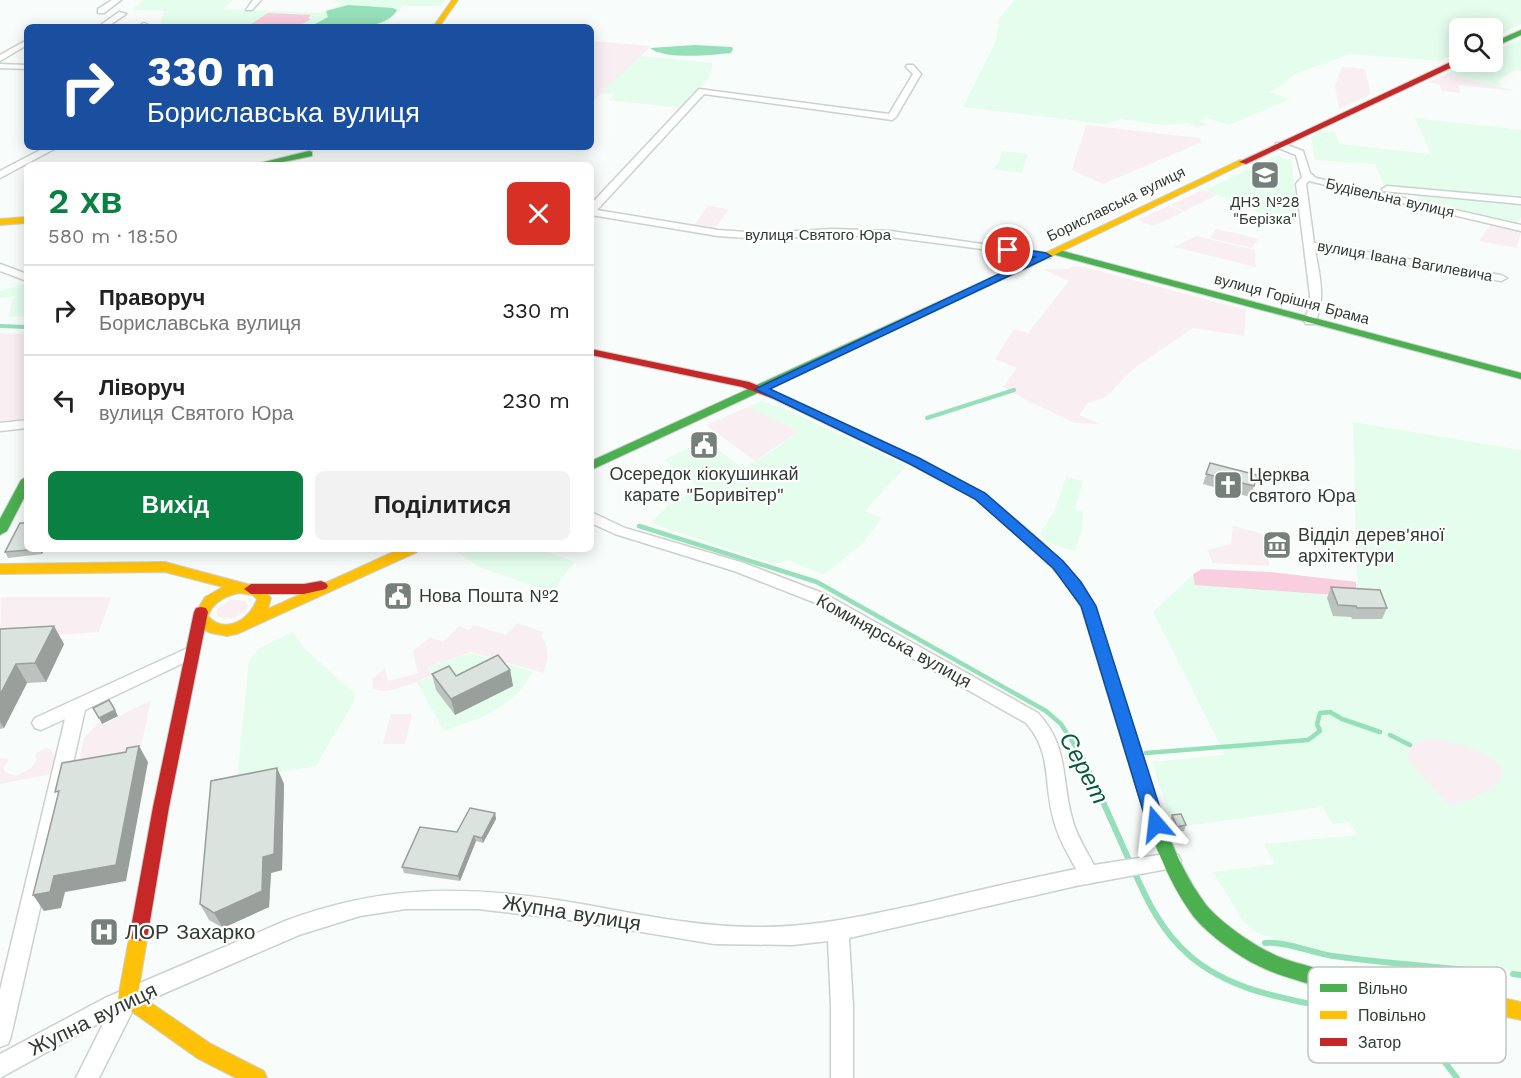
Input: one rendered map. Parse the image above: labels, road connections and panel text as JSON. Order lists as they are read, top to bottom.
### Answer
{
  "streets": {
    "street": [
      "Будівельна вулиця",
      "Бориславська вулиця",
      "вулиця Святого Юра",
      "вулиця Івана Вагилевича",
      "вулиця Горішня Брама",
      "Коминярська вулиця",
      "Жупна вулиця"
    ]
  },
  "crossings": [
    ["Будівельна вулиця", "Бориславська вулиця"],
    ["Бориславська вулиця", "вулиця Святого Юра"],
    ["Бориславська вулиця", "вулиця Горішня Брама"],
    ["вулиця Святого Юра", "вулиця Горішня Брама"],
    ["Коминярська вулиця", "Жупна вулиця"]
  ],
  "water": ["Серет"],
  "places": {
    "school or university": ["ДНЗ №28 \"Берізка\""],
    "public building": ["Осередок кіокушинкай карате \"Боривітер\"", "Нова Пошта №2"],
    "church": ["Церква святого Юра"],
    "museum": ["Відділ дерев'яної архітектури"],
    "hospital": ["ЛОР Захарко"]
  },
  "legend": ["Вільно", "Повільно", "Затор"],
  "page": {
    "turn": ["330 m", "Бориславська вулиця"],
    "heading": ["2 хв", "580 m · 18:50"],
    "list": [
      {
        "name": "Праворуч",
        "note": "Бориславська вулиця",
        "value": "330 m"
      },
      {
        "name": "Ліворуч",
        "note": "вулиця Святого Юра",
        "value": "230 m"
      }
    ],
    "buttons": ["Вихід", "Поділитися"]
  }
}
